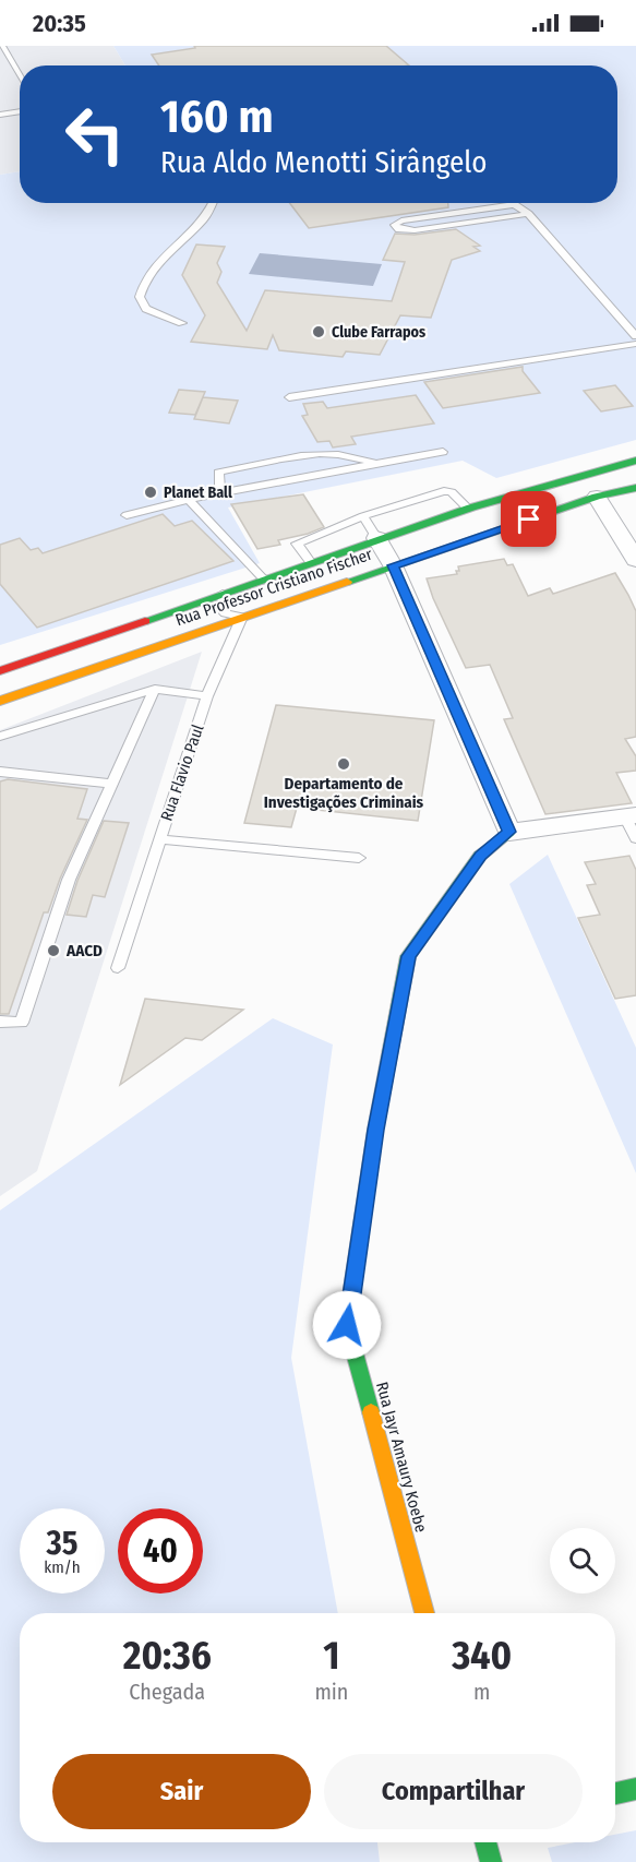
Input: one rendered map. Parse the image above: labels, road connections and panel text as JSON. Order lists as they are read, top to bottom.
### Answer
{
  "streets": {
    "main road": ["Rua Professor Cristiano Fischer", "Rua Jayr Amaury Koebe"],
    "lane": ["Rua Flavio Paul"]
  },
  "crossings": [
    ["Rua Professor Cristiano Fischer", "Rua Flavio Paul"]
  ],
  "places": [
    "Clube Farrapos",
    "Planet Ball",
    "Departamento de Investigações Criminais",
    "AACD"
  ],
  "page": {
    "status": "20:35",
    "turn": ["160 m", "Rua Aldo Menotti Sirângelo"],
    "speed": "35 km/h",
    "limit": "40",
    "eta": [
      "20:36",
      "Chegada",
      "1",
      "min",
      "340",
      "m"
    ],
    "buttons": ["Sair", "Compartilhar"]
  }
}
